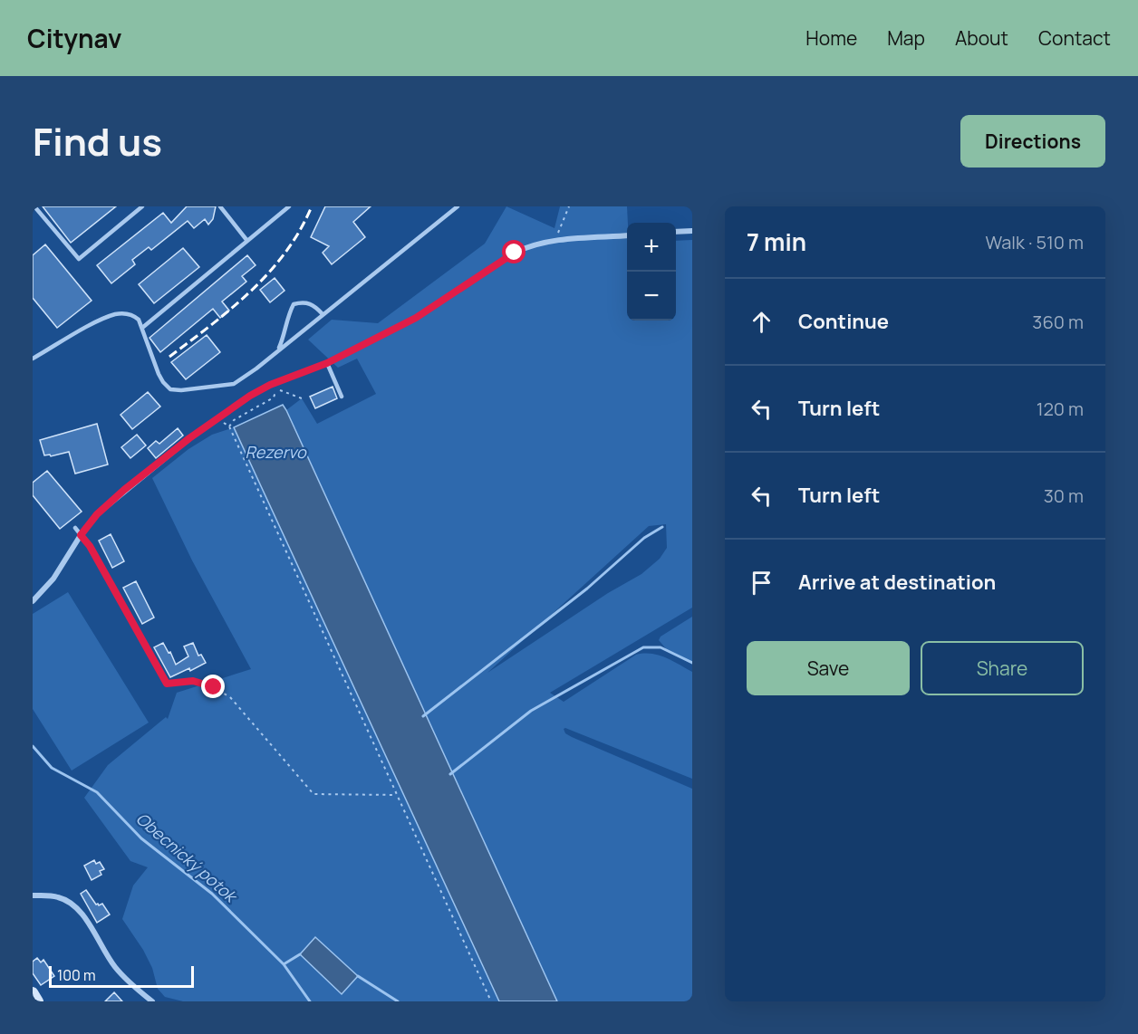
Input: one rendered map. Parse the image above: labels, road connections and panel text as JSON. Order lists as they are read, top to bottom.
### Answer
{
  "water": ["Rezervo", "Obecnický potok"],
  "scale_bar": "100 m",
  "page": {
    "header": "Citynav",
    "nav": [
      "Home",
      "Map",
      "About",
      "Contact"
    ],
    "title": "Find us",
    "buttons": [
      "Directions",
      ["Save", "Share"]
    ],
    "heading": ["7 min", "Walk · 510 m"],
    "map_buttons": ["+", "−"],
    "list": [
      ["Continue", "360 m"],
      ["Turn left", "120 m"],
      ["Turn left", "30 m"],
      "Arrive at destination"
    ],
    "scale": "100 m"
  }
}
